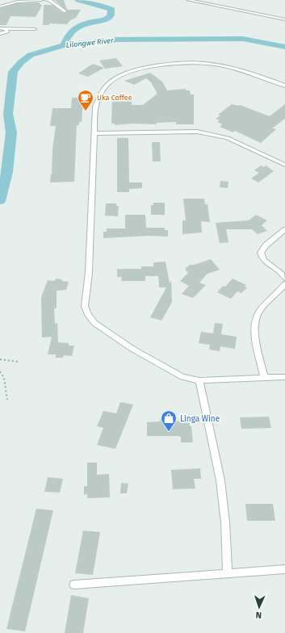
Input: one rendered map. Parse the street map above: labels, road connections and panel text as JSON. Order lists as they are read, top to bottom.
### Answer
{
  "water": ["Lilongwe River"],
  "places": {
    "cafe": ["Uka Coffee"],
    "shop": ["Linga Wine"]
  },
  "north": "bottom"
}
